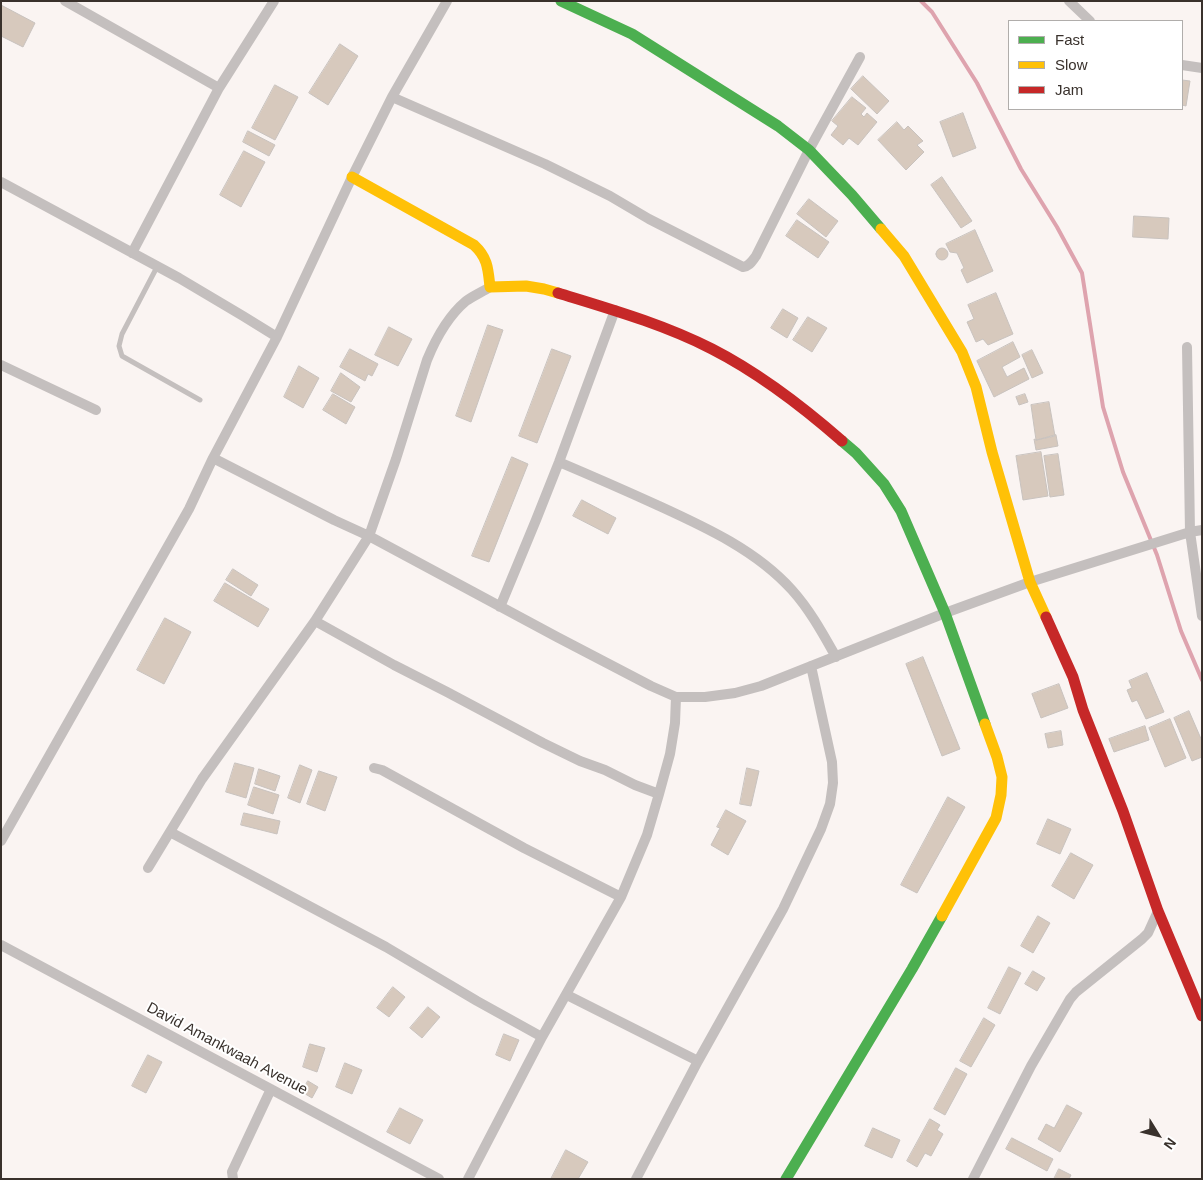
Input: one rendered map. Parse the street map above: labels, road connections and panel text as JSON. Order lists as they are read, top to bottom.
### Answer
{
  "streets": {
    "street": ["David Amankwaah Avenue"]
  },
  "legend": ["Fast", "Slow", "Jam"],
  "north": "bottom right"
}
